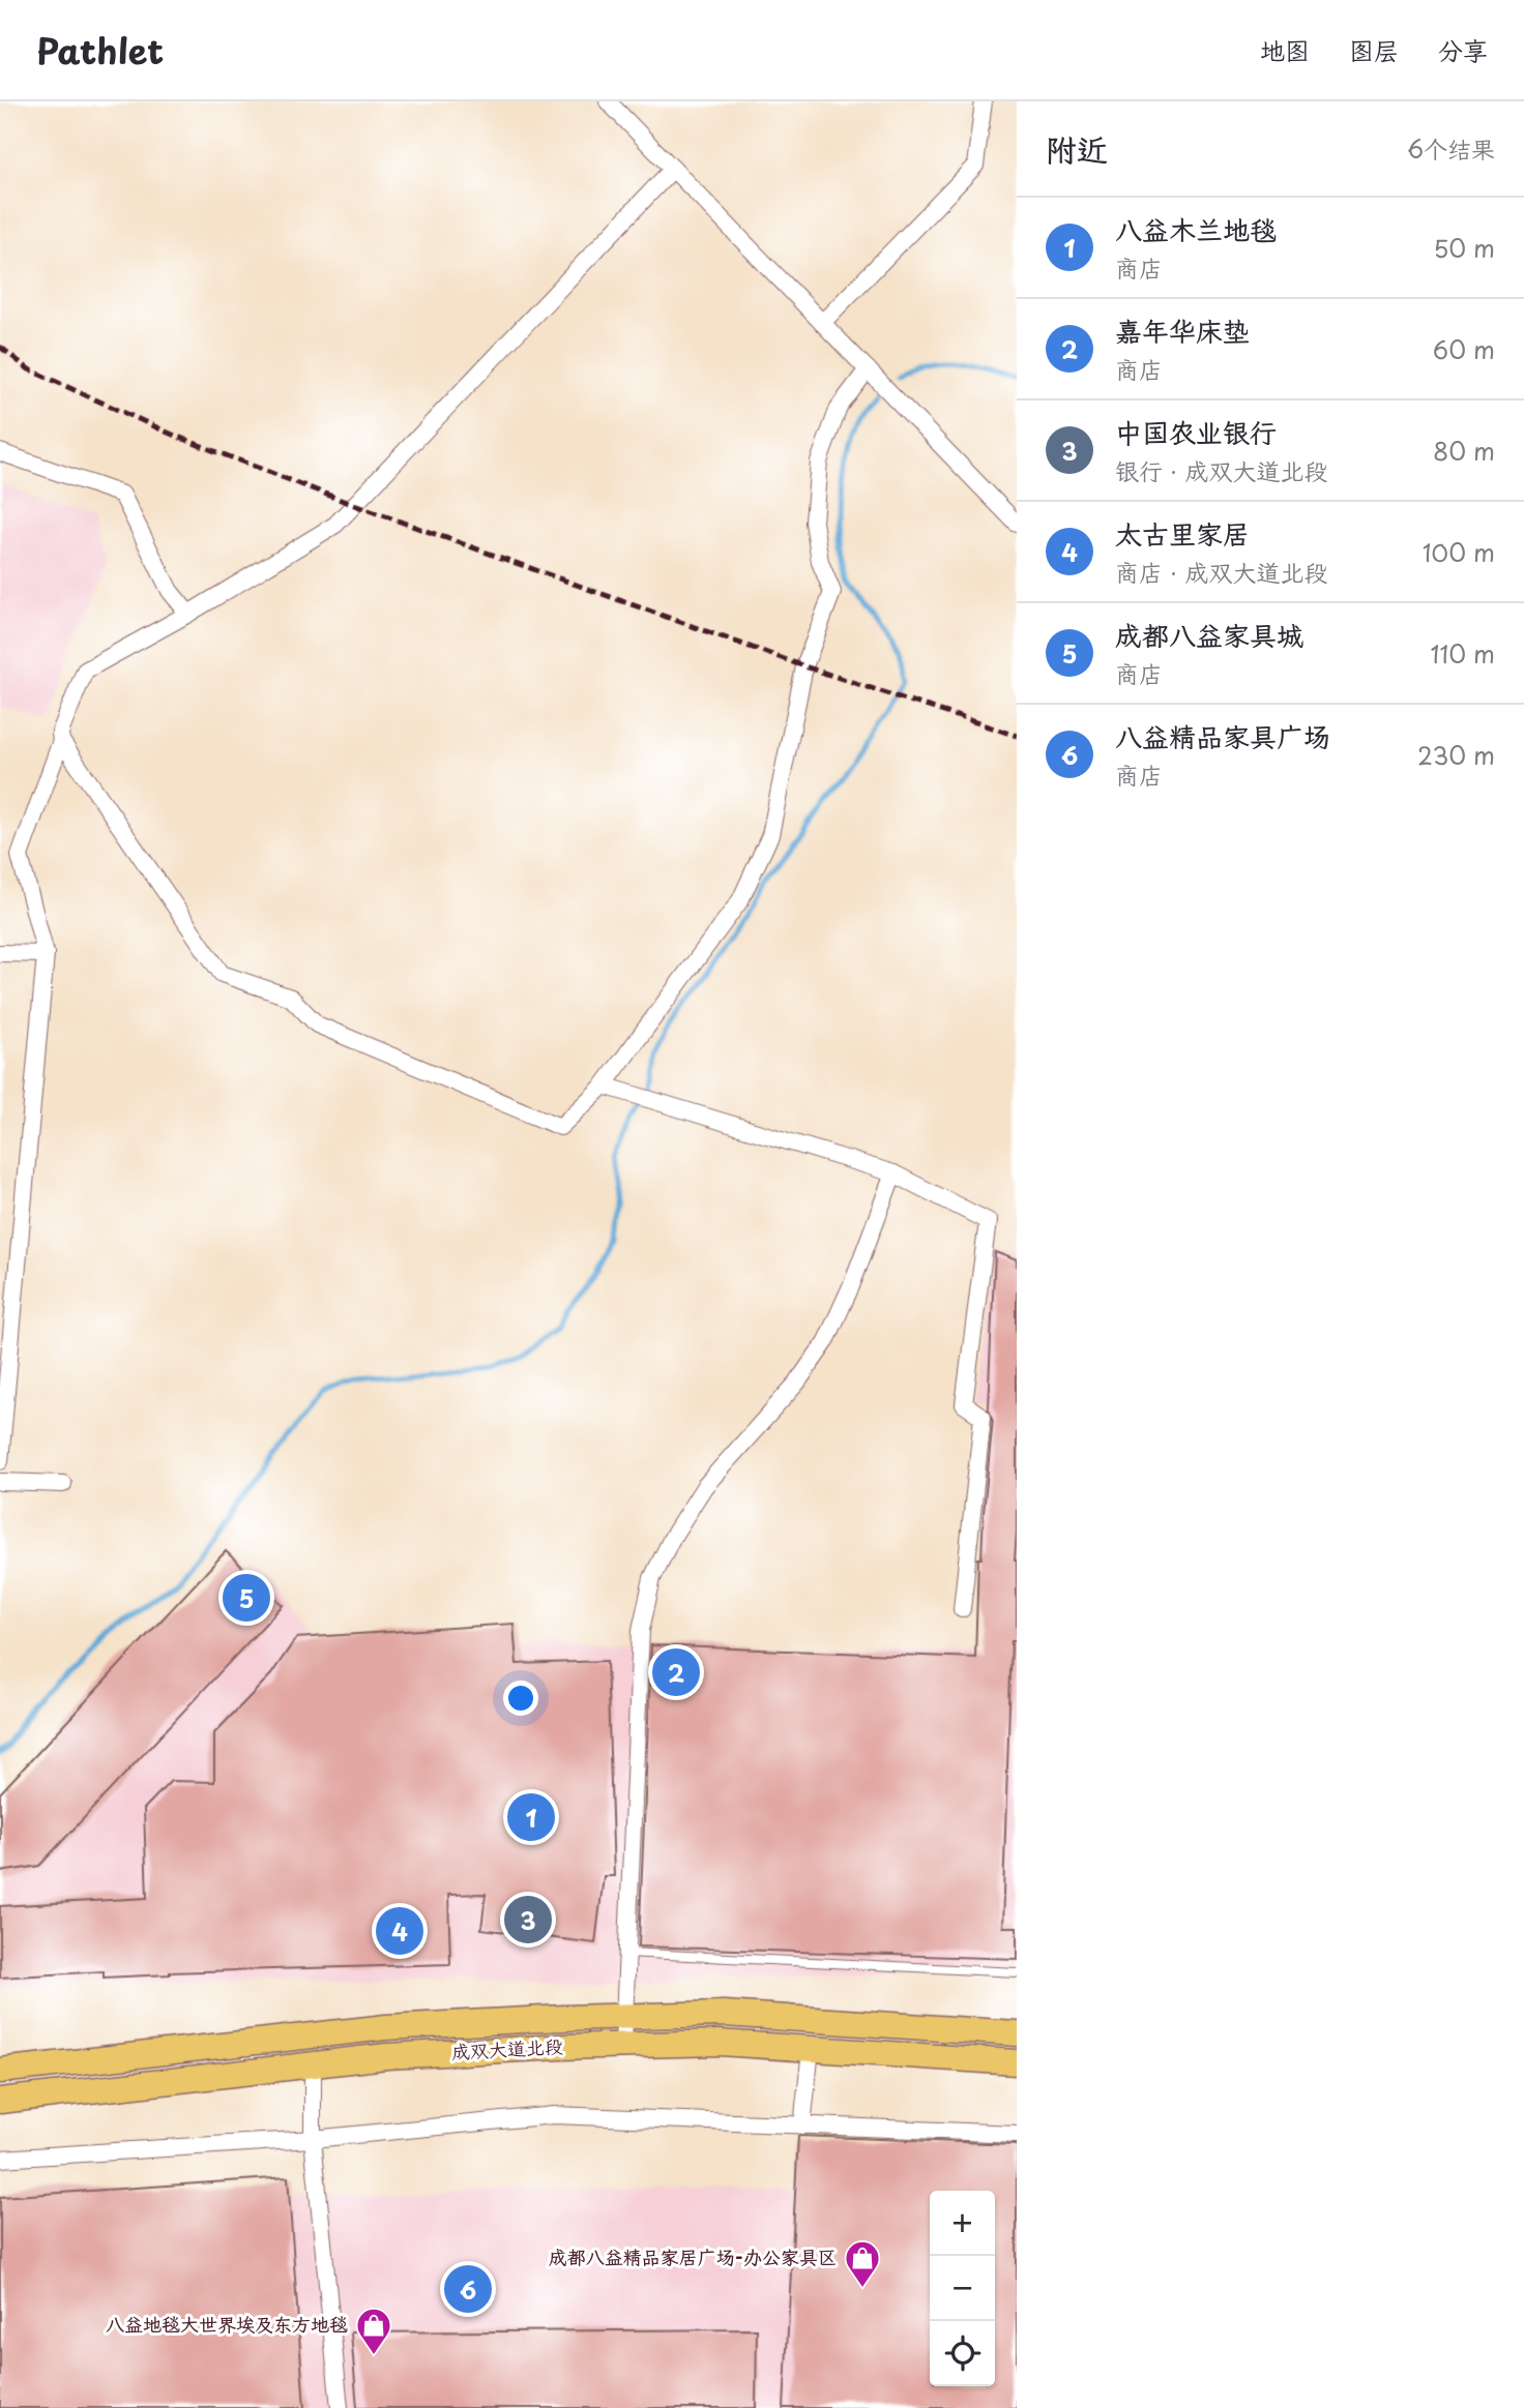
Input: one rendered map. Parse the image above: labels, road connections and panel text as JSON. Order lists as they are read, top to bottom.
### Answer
{
  "streets": {
    "main road": ["成双大道北段"]
  },
  "places": {
    "shop": ["成都八益精品家居广场-办公家具区", "八益地毯大世界埃及东方地毯"]
  },
  "page": {
    "header": "Pathlet",
    "nav": ["地图", "图层", "分享"],
    "heading": ["附近", "6个结果"],
    "list": [
      {
        "mark": "1",
        "name": "八益木兰地毯",
        "note": "商店",
        "value": "50 m"
      },
      {
        "mark": "2",
        "name": "嘉年华床垫",
        "note": "商店",
        "value": "60 m"
      },
      {
        "mark": "3",
        "name": "中国农业银行",
        "note": "银行 · 成双大道北段",
        "value": "80 m"
      },
      {
        "mark": "4",
        "name": "太古里家居",
        "note": "商店 · 成双大道北段",
        "value": "100 m"
      },
      {
        "mark": "5",
        "name": "成都八益家具城",
        "note": "商店",
        "value": "110 m"
      },
      {
        "mark": "6",
        "name": "八益精品家具广场",
        "note": "商店",
        "value": "230 m"
      }
    ],
    "pins": [
      "5",
      "2",
      "1",
      "3",
      "4",
      "6"
    ],
    "map_buttons": ["+", "−"]
  }
}
